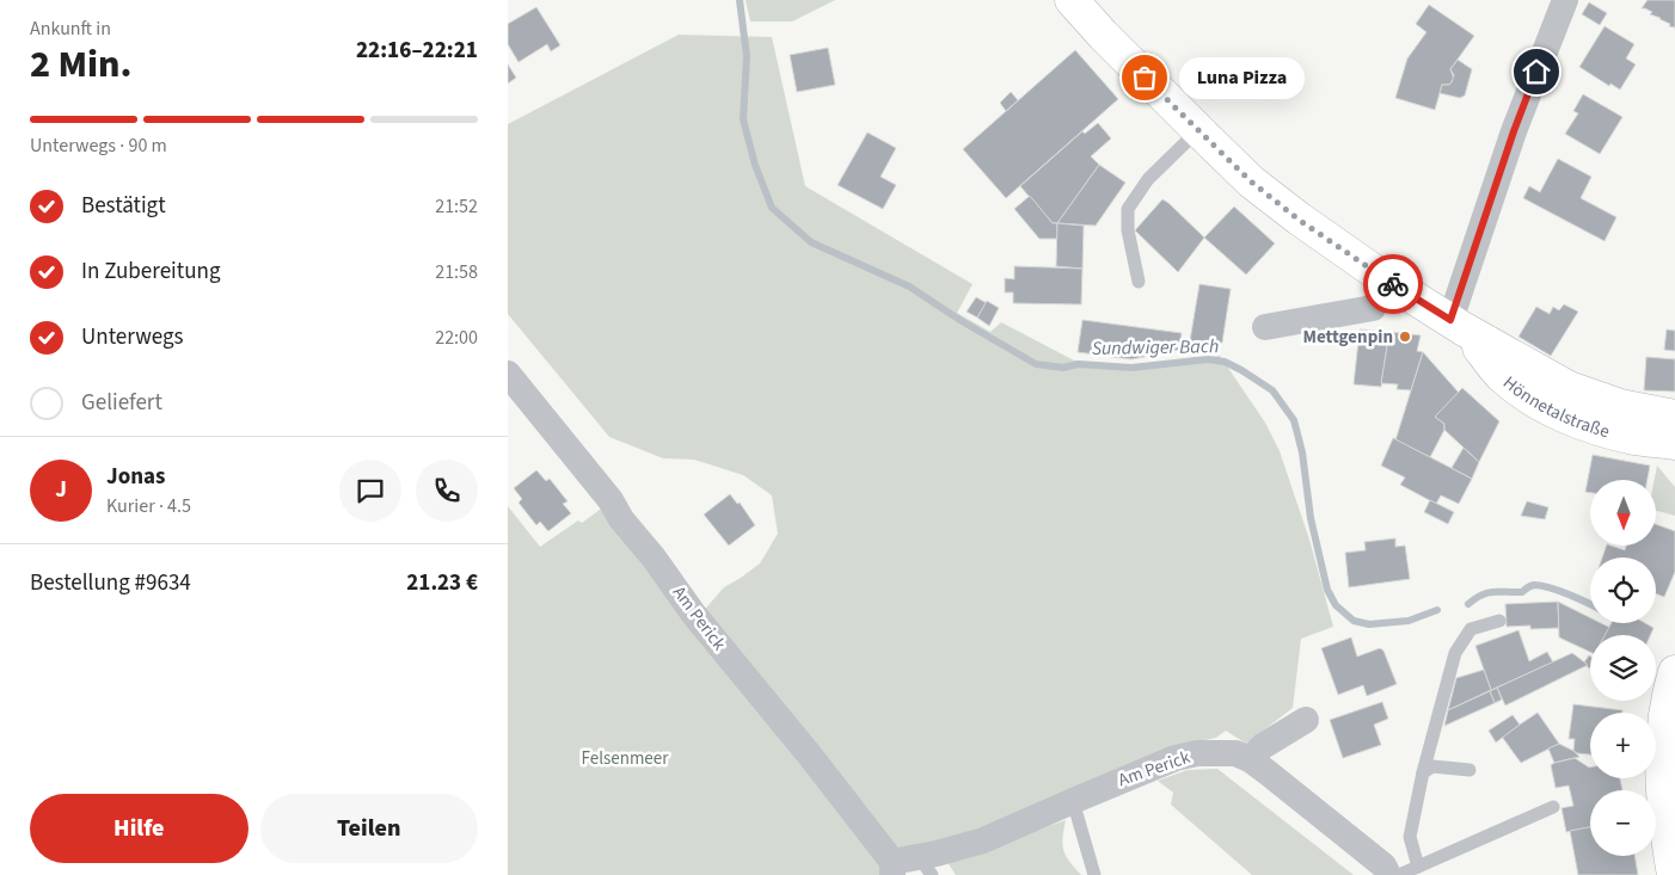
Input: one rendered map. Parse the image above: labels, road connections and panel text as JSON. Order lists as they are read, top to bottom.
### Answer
{
  "streets": {
    "main road": ["Hönnetalstraße"],
    "street": ["Am Perick"]
  },
  "water": ["Sundwiger Bach"],
  "parks": ["Felsenmeer"],
  "places": ["Luna Pizza", "Mettgenpin"],
  "north": "bottom",
  "page": {
    "heading": ["2 Min.", "Ankunft in", "22:16–22:21"],
    "panel": [
      "Jonas",
      "Kurier · 4.5",
      "Bestellung #9634",
      "21.23 €"
    ],
    "bubble": "Luna Pizza",
    "bar": "Unterwegs · 90 m",
    "list": [
      ["Bestätigt", "21:52"],
      ["In Zubereitung", "21:58"],
      ["Unterwegs", "22:00"],
      "Geliefert"
    ],
    "round": "J",
    "map_buttons": ["+", "−"],
    "buttons": ["Hilfe", "Teilen"]
  }
}
